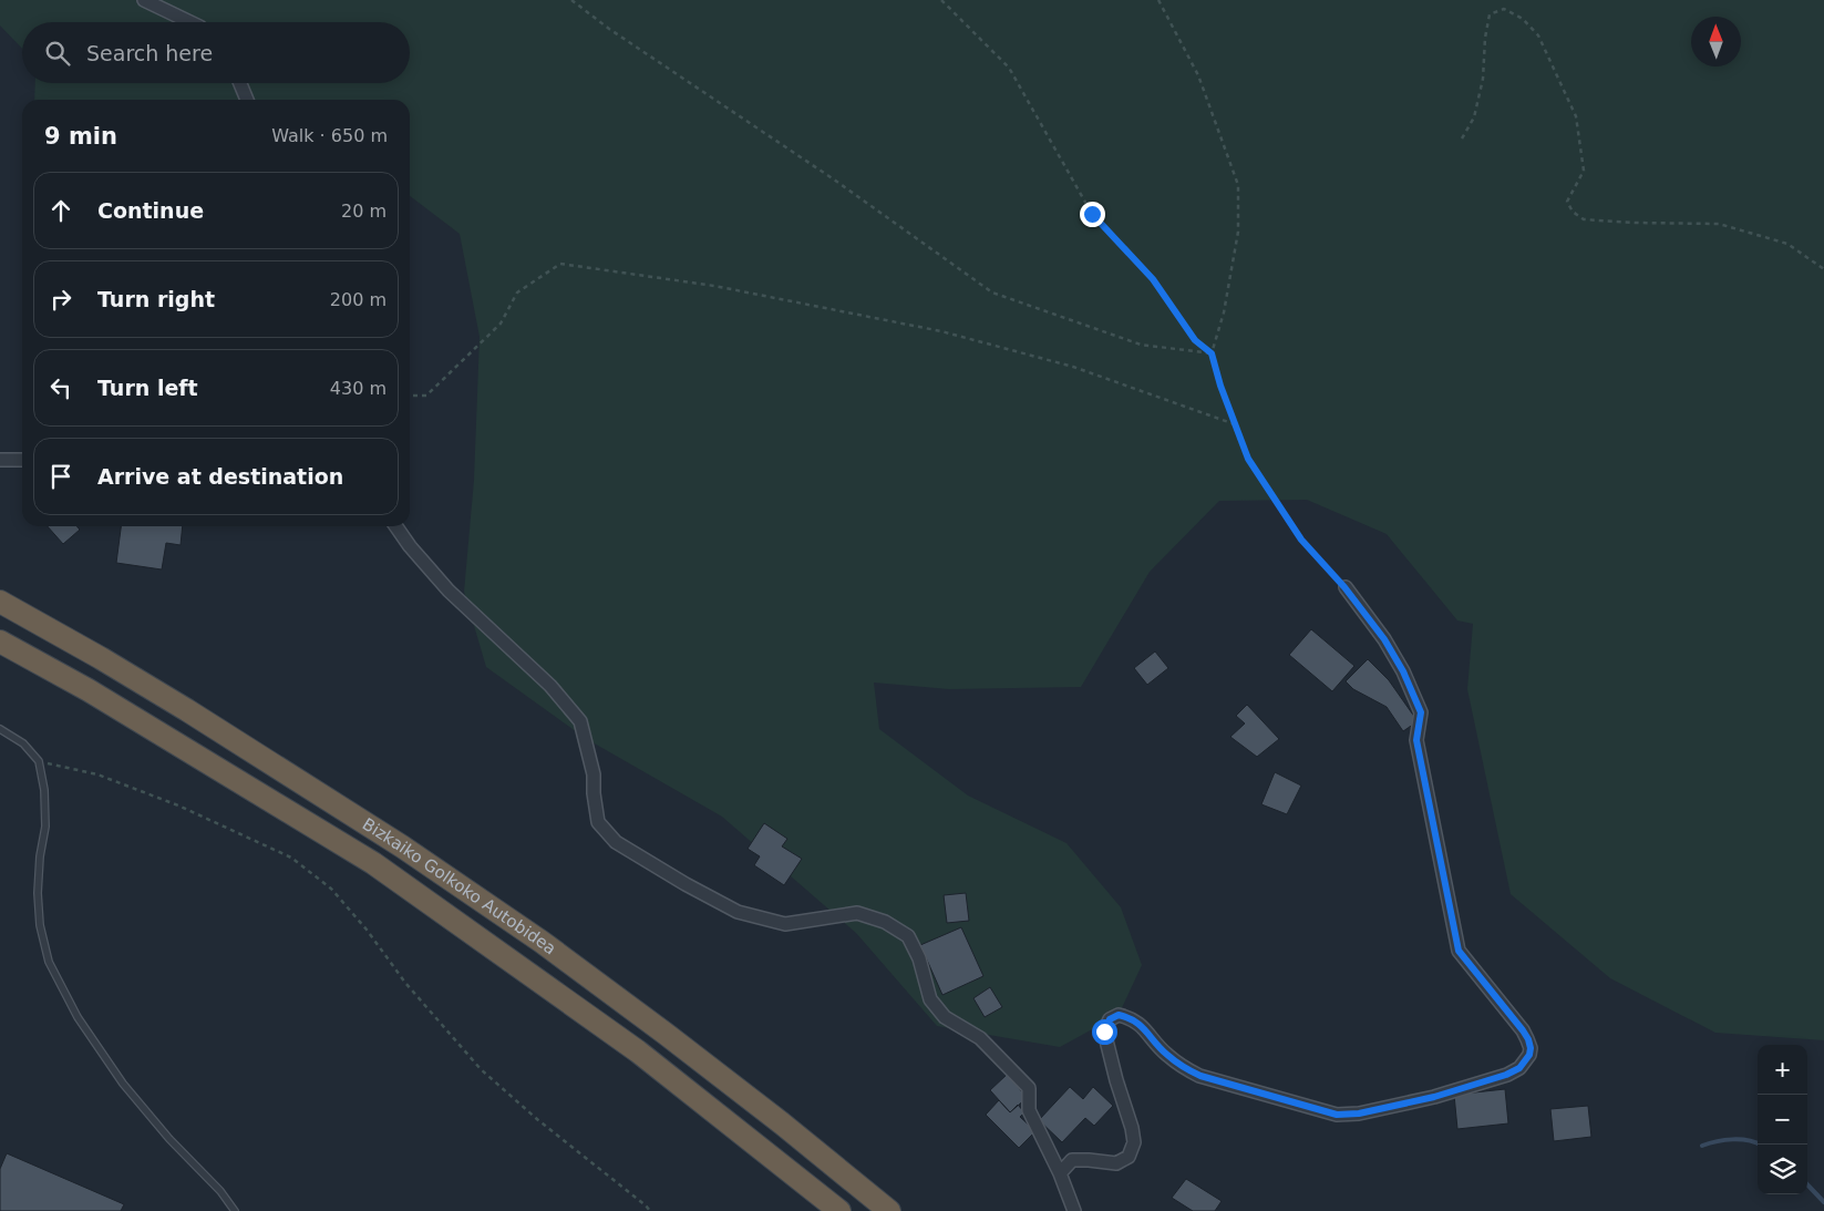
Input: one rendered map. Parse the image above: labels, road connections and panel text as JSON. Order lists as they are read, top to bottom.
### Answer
{
  "streets": {
    "highway": ["Bizkaiko Golkoko Autobidea"]
  },
  "north": "top",
  "page": {
    "search": "Search here",
    "heading": ["9 min", "Walk · 650 m"],
    "list": [
      ["Continue", "20 m"],
      ["Turn right", "200 m"],
      ["Turn left", "430 m"],
      "Arrive at destination"
    ],
    "map_buttons": ["+", "−"]
  }
}
